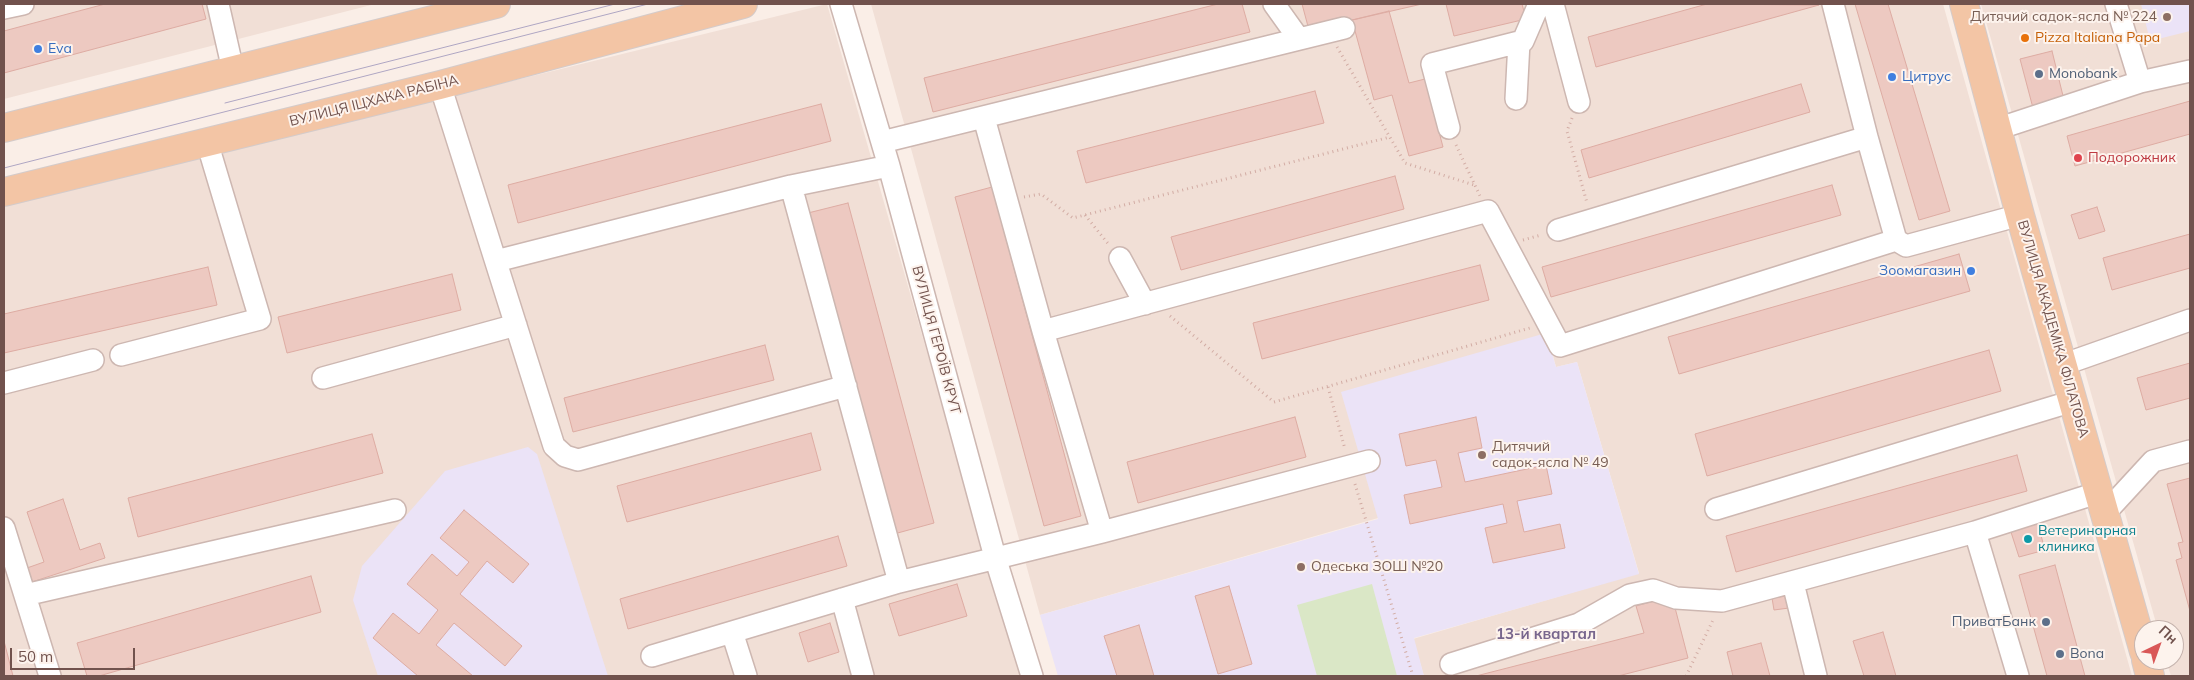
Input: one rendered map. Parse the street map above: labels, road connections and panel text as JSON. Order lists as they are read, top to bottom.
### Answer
{
  "streets": {
    "main road": ["ВУЛИЦЯ ІЦХАКА РАБІНА", "ВУЛИЦЯ АКАДЕМІКА ФІЛАТОВА"],
    "street": ["ВУЛИЦЯ ГЕРОЇВ КРУТ"]
  },
  "districts": ["13-й квартал"],
  "places": [
    "Дитячий садок-ясла № 224",
    "Pizza Italiana Papa",
    "Eva",
    "Monobank",
    "Цитрус",
    "Подорожник",
    "Зоомагазин",
    "Дитячий садок-ясла № 49",
    "Ветеринарная клиника",
    "Одеська ЗОШ №20",
    "ПриватБанк",
    "Bona"
  ],
  "scale_bar": "50 m",
  "north": "top right"
}
